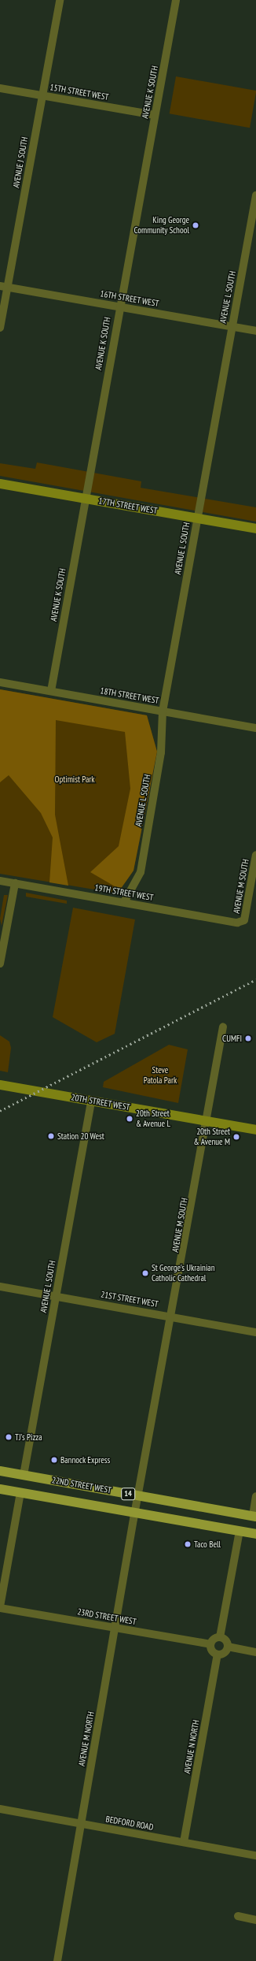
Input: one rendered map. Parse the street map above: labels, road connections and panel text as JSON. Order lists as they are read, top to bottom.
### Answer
{
  "streets": {
    "main road": ["22ND STREET WEST", "14"],
    "street": [
      "15TH STREET WEST",
      "AVENUE K SOUTH",
      "AVENUE J SOUTH",
      "AVENUE L SOUTH",
      "16TH STREET WEST",
      "17TH STREET WEST",
      "18TH STREET WEST",
      "AVENUE M SOUTH",
      "19TH STREET WEST",
      "20TH STREET WEST",
      "21ST STREET WEST",
      "23RD STREET WEST",
      "AVENUE M NORTH",
      "AVENUE N NORTH",
      "BEDFORD ROAD"
    ]
  },
  "crossings": [
    ["15TH STREET WEST", "AVENUE K SOUTH"],
    ["15TH STREET WEST", "AVENUE J SOUTH"],
    ["AVENUE K SOUTH", "16TH STREET WEST"],
    ["AVENUE K SOUTH", "17TH STREET WEST"],
    ["AVENUE K SOUTH", "18TH STREET WEST"],
    ["AVENUE J SOUTH", "16TH STREET WEST"],
    ["AVENUE L SOUTH", "16TH STREET WEST"],
    ["AVENUE L SOUTH", "17TH STREET WEST"],
    ["AVENUE L SOUTH", "18TH STREET WEST"],
    ["AVENUE L SOUTH", "19TH STREET WEST"],
    ["AVENUE L SOUTH", "20TH STREET WEST"],
    ["AVENUE L SOUTH", "21ST STREET WEST"],
    ["AVENUE L SOUTH", "22ND STREET WEST"],
    ["AVENUE M SOUTH", "19TH STREET WEST"],
    ["AVENUE M SOUTH", "20TH STREET WEST"],
    ["AVENUE M SOUTH", "21ST STREET WEST"],
    ["AVENUE M SOUTH", "22ND STREET WEST"],
    ["AVENUE M SOUTH", "AVENUE M NORTH"],
    ["22ND STREET WEST", "AVENUE M NORTH"],
    ["23RD STREET WEST", "AVENUE M NORTH"],
    ["23RD STREET WEST", "AVENUE N NORTH"],
    ["AVENUE M NORTH", "BEDFORD ROAD"],
    ["AVENUE N NORTH", "BEDFORD ROAD"]
  ],
  "parks": ["Optimist Park", "Steve Patola Park"],
  "places": [
    "King George Community School",
    "CUMFI",
    "20th Street & Avenue L",
    "Station 20 West",
    "20th Street & Avenue M",
    "St George's Ukrainian Catholic Cathedral",
    "TJ's Pizza",
    "Bannock Express",
    "Taco Bell"
  ]
}
